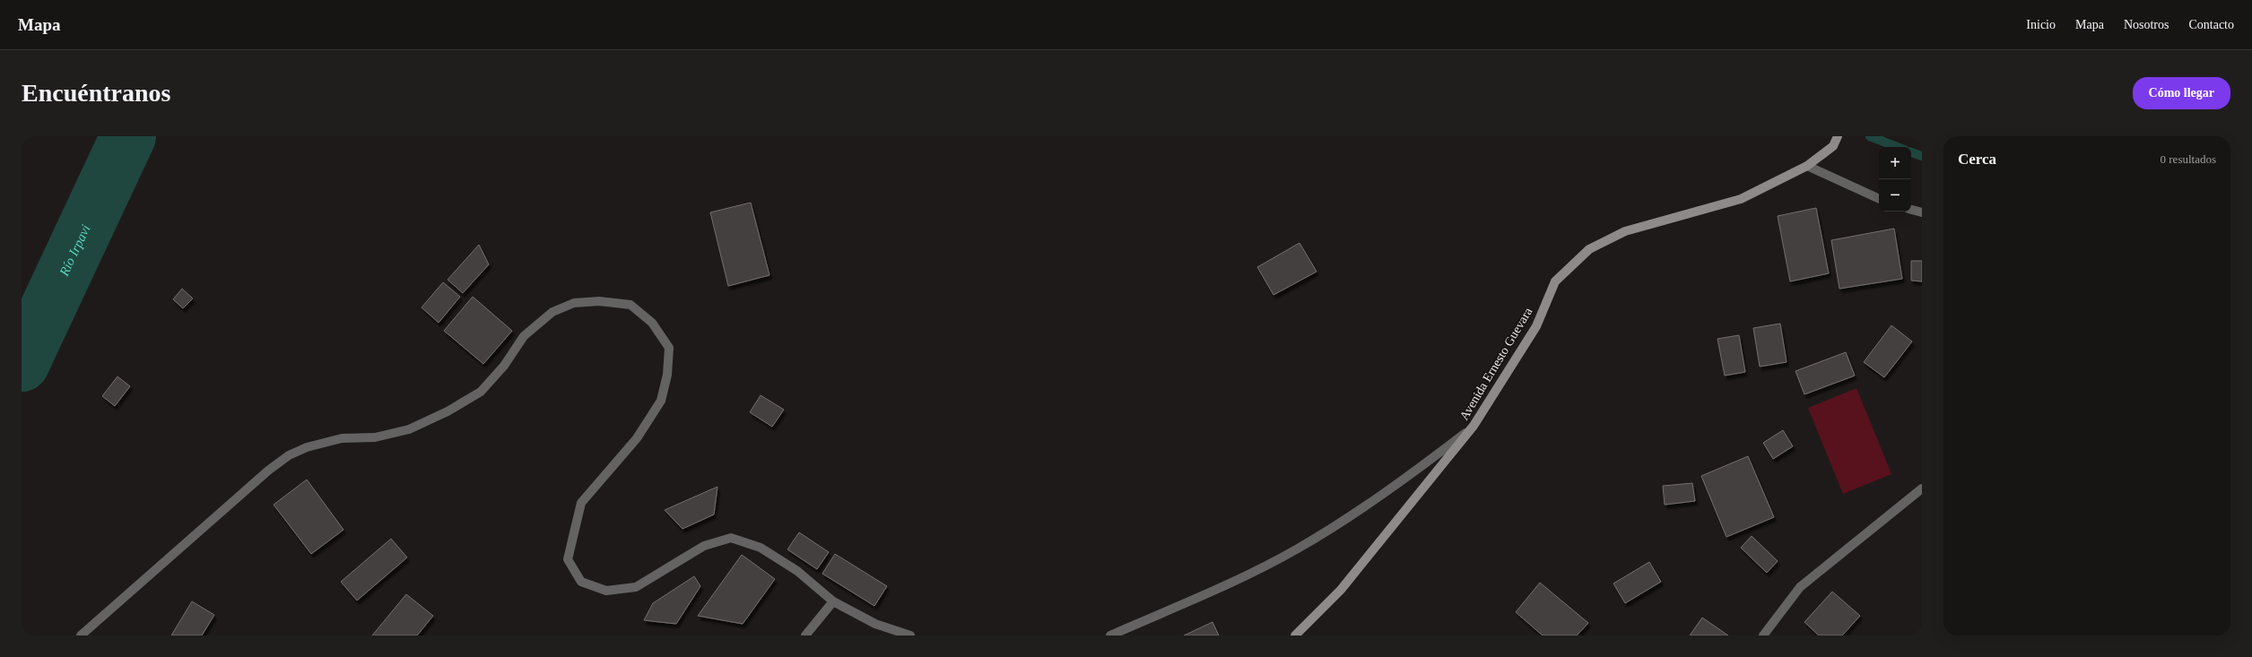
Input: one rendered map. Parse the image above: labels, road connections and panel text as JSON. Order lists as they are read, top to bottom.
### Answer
{
  "streets": {
    "main road": ["Avenida Ernesto Guevara"]
  },
  "water": ["Río Irpavi"],
  "page": {
    "header": "Mapa",
    "nav": [
      "Inicio",
      "Mapa",
      "Nosotros",
      "Contacto"
    ],
    "buttons": "Cómo llegar",
    "title": "Encuéntranos",
    "heading": ["Cerca", "0 resultados"],
    "map_buttons": ["+", "−"]
  }
}
